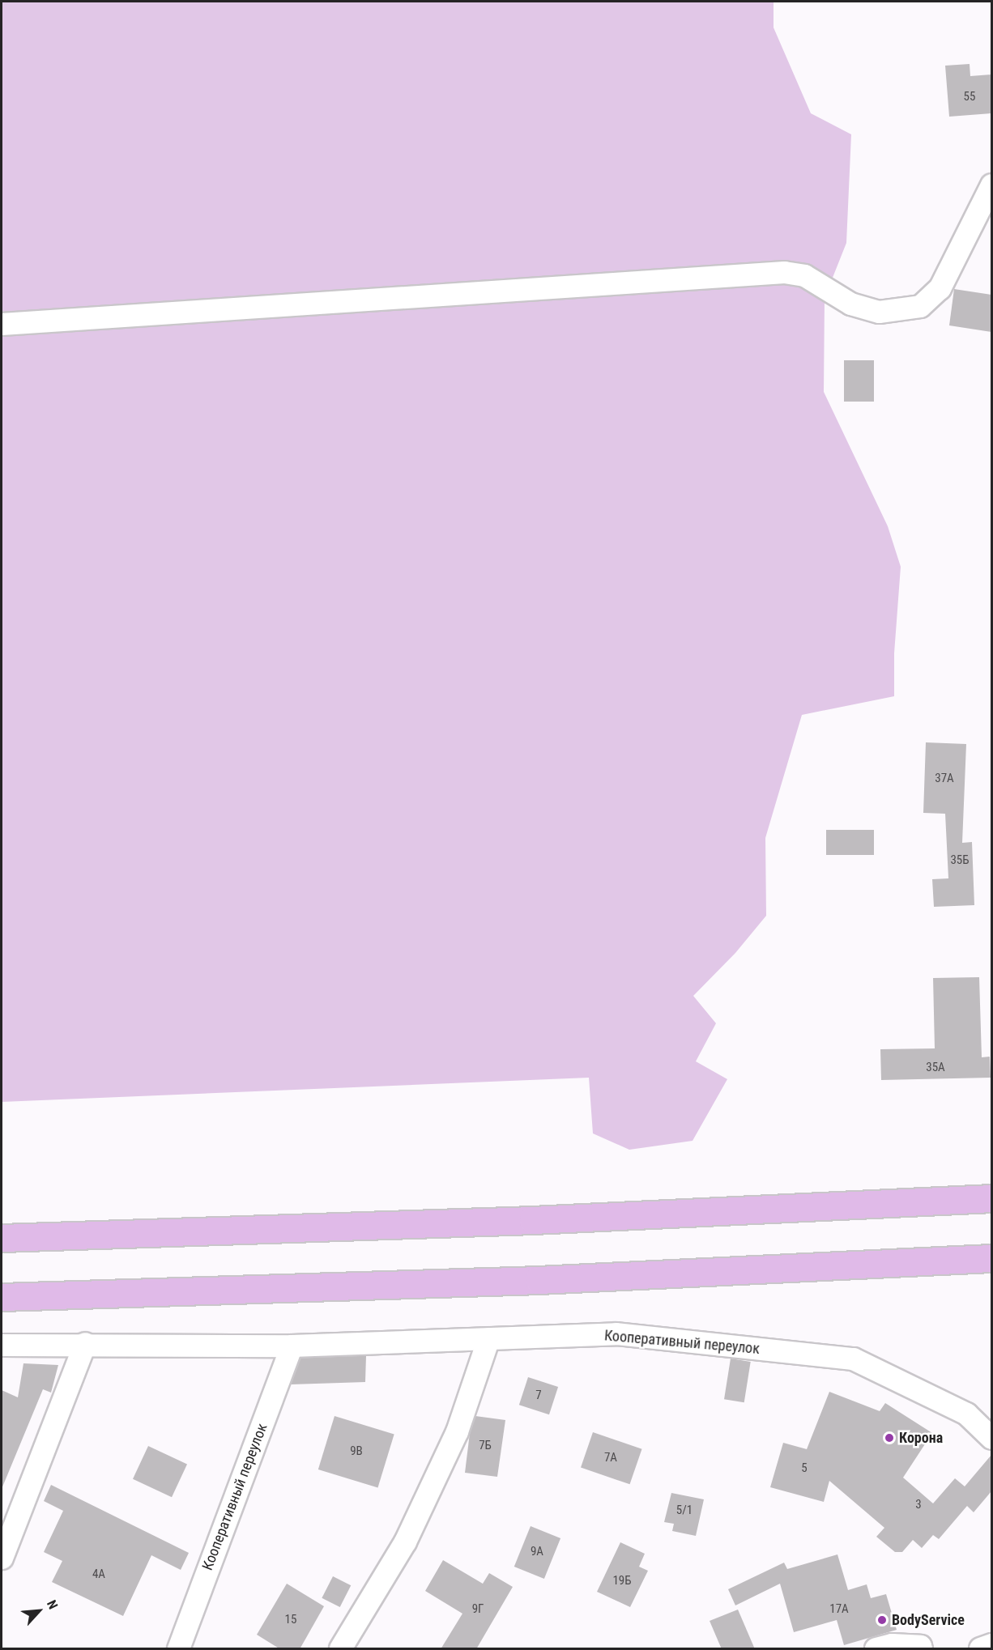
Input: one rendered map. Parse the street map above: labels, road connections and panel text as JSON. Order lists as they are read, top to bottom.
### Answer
{
  "streets": {
    "street": ["Кооперативный переулок"]
  },
  "places": ["Корона", "BodyService"],
  "house_numbers": [
    "55",
    "37А",
    "35Б",
    "35А",
    "7",
    "7Б",
    "9В",
    "7А",
    "5",
    "3",
    "5/1",
    "9А",
    "4А",
    "19Б",
    "9Г",
    "17А",
    "15"
  ],
  "north": "top right"
}
